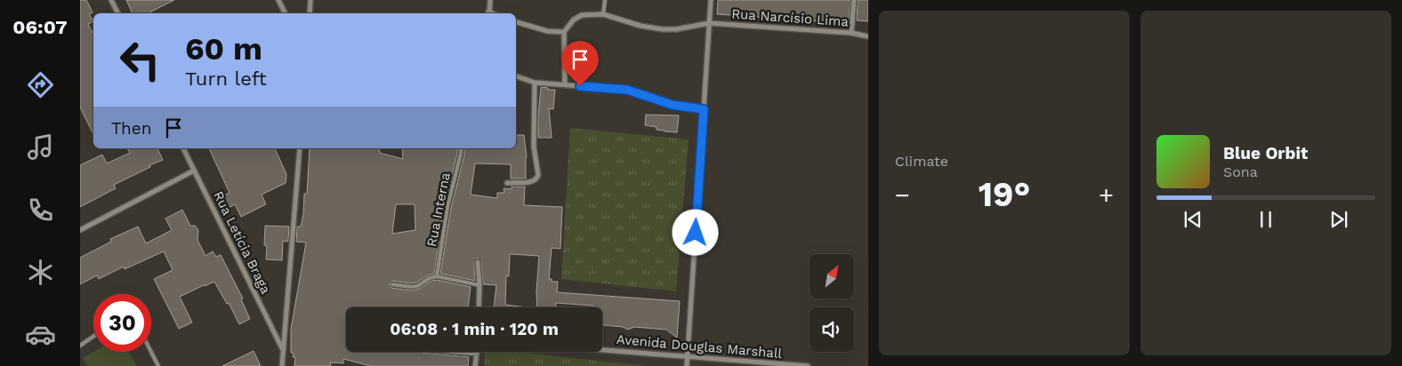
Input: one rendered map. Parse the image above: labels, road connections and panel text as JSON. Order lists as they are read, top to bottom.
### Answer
{
  "streets": {
    "street": ["Rua Narcísio Lima", "Rua Letícia Braga", "Avenida Douglas Marshall"],
    "lane": ["Rua Interna"]
  },
  "north": "top right",
  "page": {
    "tabs": "06:07",
    "tile": "Climate",
    "turn": ["60 m", "Turn left"],
    "then": "Then",
    "song": ["Blue Orbit", "Sona"],
    "heat": ["−", "19°", "+"],
    "limit": "30",
    "trip": "06:08 · 1 min · 120 m"
  }
}
